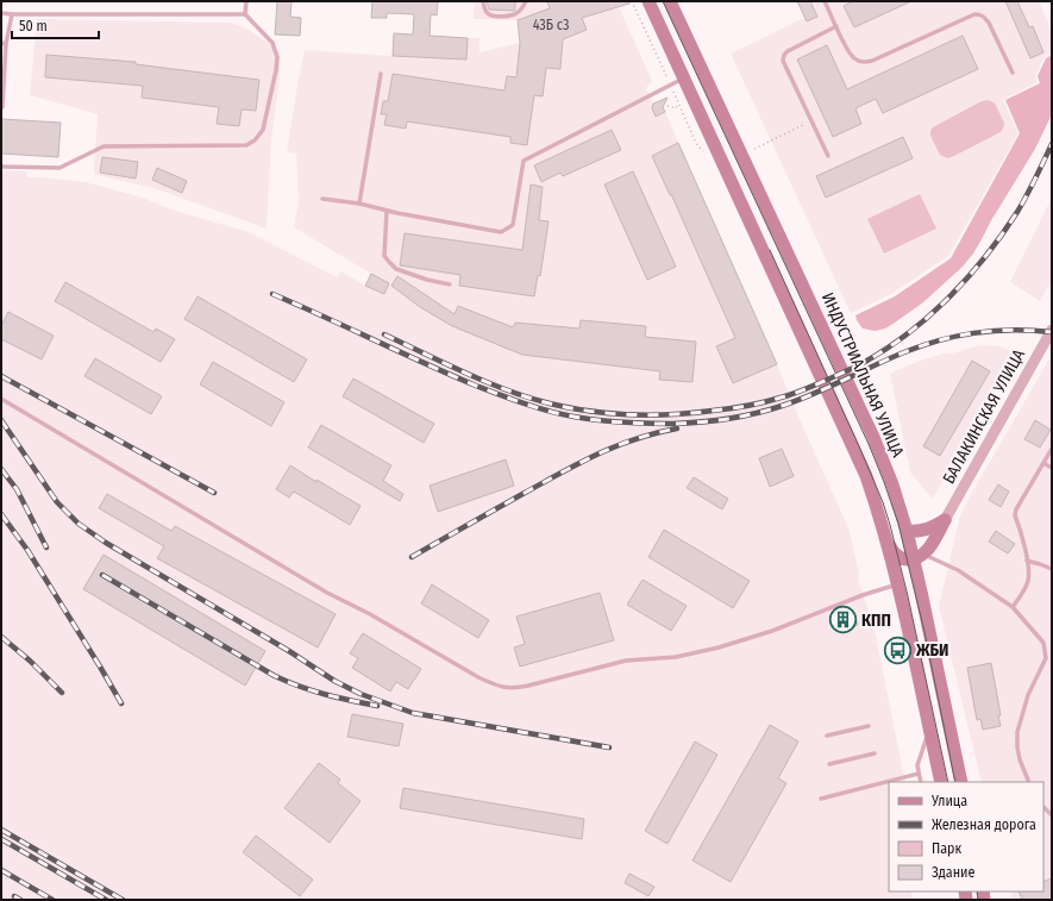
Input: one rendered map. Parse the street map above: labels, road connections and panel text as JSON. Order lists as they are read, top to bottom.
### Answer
{
  "streets": {
    "main road": ["ИНДУСТРИАЛЬНАЯ УЛИЦА"],
    "street": ["БАЛАКИНСКАЯ УЛИЦА"]
  },
  "places": {
    "building": ["КПП"],
    "bus stop": ["ЖБИ"]
  },
  "house_numbers": ["43Б с3"],
  "legend": [
    "Улица",
    "Железная дорога",
    "Парк",
    "Здание"
  ],
  "scale_bar": "50 m"
}
